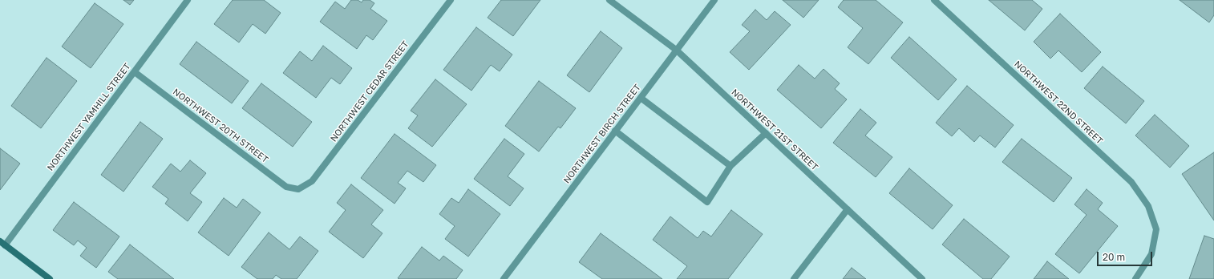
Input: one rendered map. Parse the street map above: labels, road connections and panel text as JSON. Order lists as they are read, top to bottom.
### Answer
{
  "streets": {
    "street": [
      "NORTHWEST CEDAR STREET",
      "NORTHWEST 22ND STREET",
      "NORTHWEST YAMHILL STREET",
      "NORTHWEST 20TH STREET",
      "NORTHWEST 21ST STREET",
      "NORTHWEST BIRCH STREET"
    ]
  },
  "crossings": [
    ["NORTHWEST CEDAR STREET", "NORTHWEST 20TH STREET"],
    ["NORTHWEST YAMHILL STREET", "NORTHWEST 20TH STREET"],
    ["NORTHWEST 21ST STREET", "NORTHWEST BIRCH STREET"]
  ],
  "scale_bar": "20 m"
}
